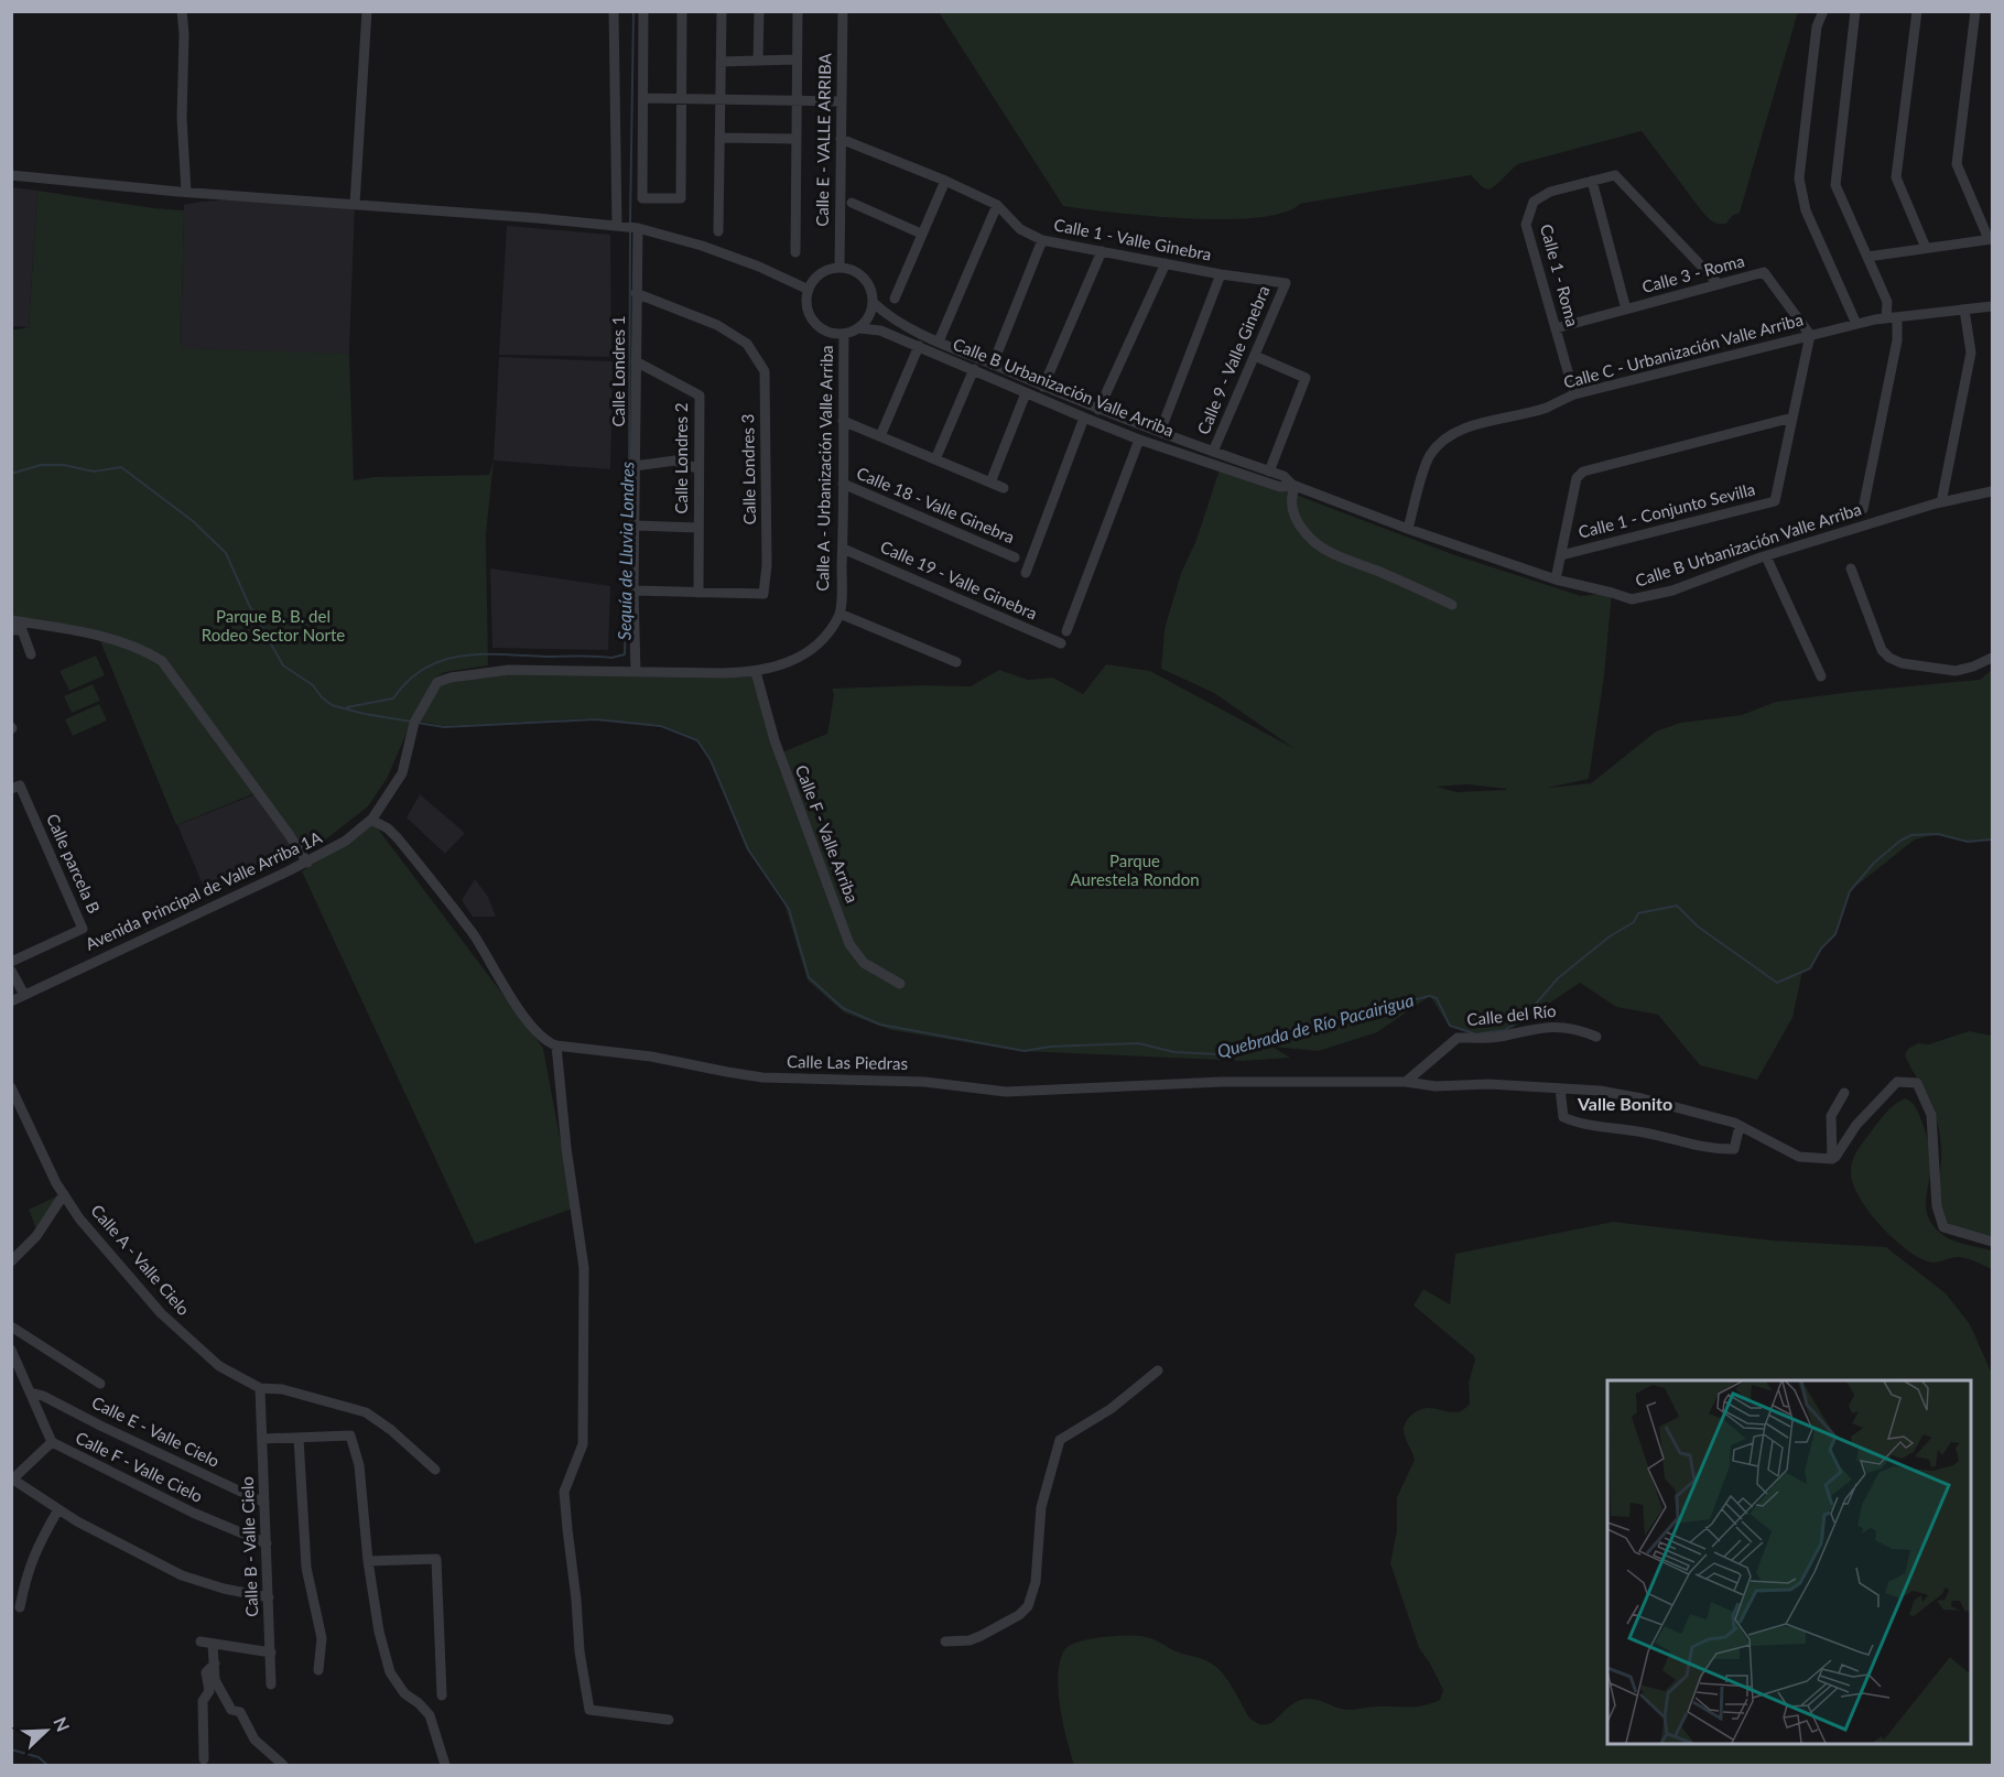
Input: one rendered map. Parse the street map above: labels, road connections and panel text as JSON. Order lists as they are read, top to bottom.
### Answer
{
  "streets": {
    "street": [
      "Calle E - VALLE ARRIBA",
      "Calle 1 - Valle Ginebra",
      "Calle 3 - Roma",
      "Calle 1 - Roma",
      "Calle C - Urbanización Valle Arriba",
      "Calle 9 - Valle Ginebra",
      "Calle Londres 1",
      "Calle B Urbanización Valle Arriba",
      "Calle Londres 2",
      "Calle A - Urbanización Valle Arriba",
      "Calle Londres 3",
      "Calle 18 - Valle Ginebra",
      "Calle 1 - Conjunto Sevilla",
      "Calle 19 - Valle Ginebra",
      "Calle F - Valle Arriba",
      "Calle parcela B",
      "Avenida Principal de Valle Arriba 1A",
      "Calle del Río",
      "Calle Las Piedras",
      "Calle A - Valle Cielo",
      "Calle E - Valle Cielo",
      "Calle F - Valle Cielo",
      "Calle B - Valle Cielo"
    ]
  },
  "crossings": [
    ["Calle E - VALLE ARRIBA", "Calle 1 - Valle Ginebra"],
    ["Calle E - VALLE ARRIBA", "Calle B Urbanización Valle Arriba"],
    ["Calle E - VALLE ARRIBA", "Calle A - Urbanización Valle Arriba"],
    ["Calle 1 - Valle Ginebra", "Calle 9 - Valle Ginebra"],
    ["Calle 3 - Roma", "Calle 1 - Roma"],
    ["Calle 3 - Roma", "Calle C - Urbanización Valle Arriba"],
    ["Calle 3 - Roma", "Calle 1 - Conjunto Sevilla"],
    ["Calle 1 - Roma", "Calle C - Urbanización Valle Arriba"],
    ["Calle C - Urbanización Valle Arriba", "Calle B Urbanización Valle Arriba"],
    ["Calle C - Urbanización Valle Arriba", "Calle 1 - Conjunto Sevilla"],
    ["Calle 9 - Valle Ginebra", "Calle B Urbanización Valle Arriba"],
    ["Calle Londres 1", "Calle Londres 2"],
    ["Calle Londres 1", "Calle Londres 3"],
    ["Calle Londres 1", "Avenida Principal de Valle Arriba 1A"],
    ["Calle B Urbanización Valle Arriba", "Calle A - Urbanización Valle Arriba"],
    ["Calle B Urbanización Valle Arriba", "Calle 1 - Conjunto Sevilla"],
    ["Calle Londres 2", "Calle Londres 3"],
    ["Calle A - Urbanización Valle Arriba", "Calle 18 - Valle Ginebra"],
    ["Calle A - Urbanización Valle Arriba", "Calle 19 - Valle Ginebra"],
    ["Calle A - Urbanización Valle Arriba", "Calle F - Valle Arriba"],
    ["Calle A - Urbanización Valle Arriba", "Avenida Principal de Valle Arriba 1A"],
    ["Calle F - Valle Arriba", "Avenida Principal de Valle Arriba 1A"],
    ["Calle del Río", "Calle Las Piedras"],
    ["Calle A - Valle Cielo", "Calle B - Valle Cielo"],
    ["Calle E - Valle Cielo", "Calle F - Valle Cielo"],
    ["Calle E - Valle Cielo", "Calle B - Valle Cielo"],
    ["Calle F - Valle Cielo", "Calle B - Valle Cielo"]
  ],
  "districts": ["Valle Bonito"],
  "water": ["Sequía de Lluvia Londres", "Quebrada de Río Pacairigua"],
  "parks": ["Parque B. B. del Rodeo Sector Norte", "Parque Aurestela Rondon"],
  "north": "top right"
}
